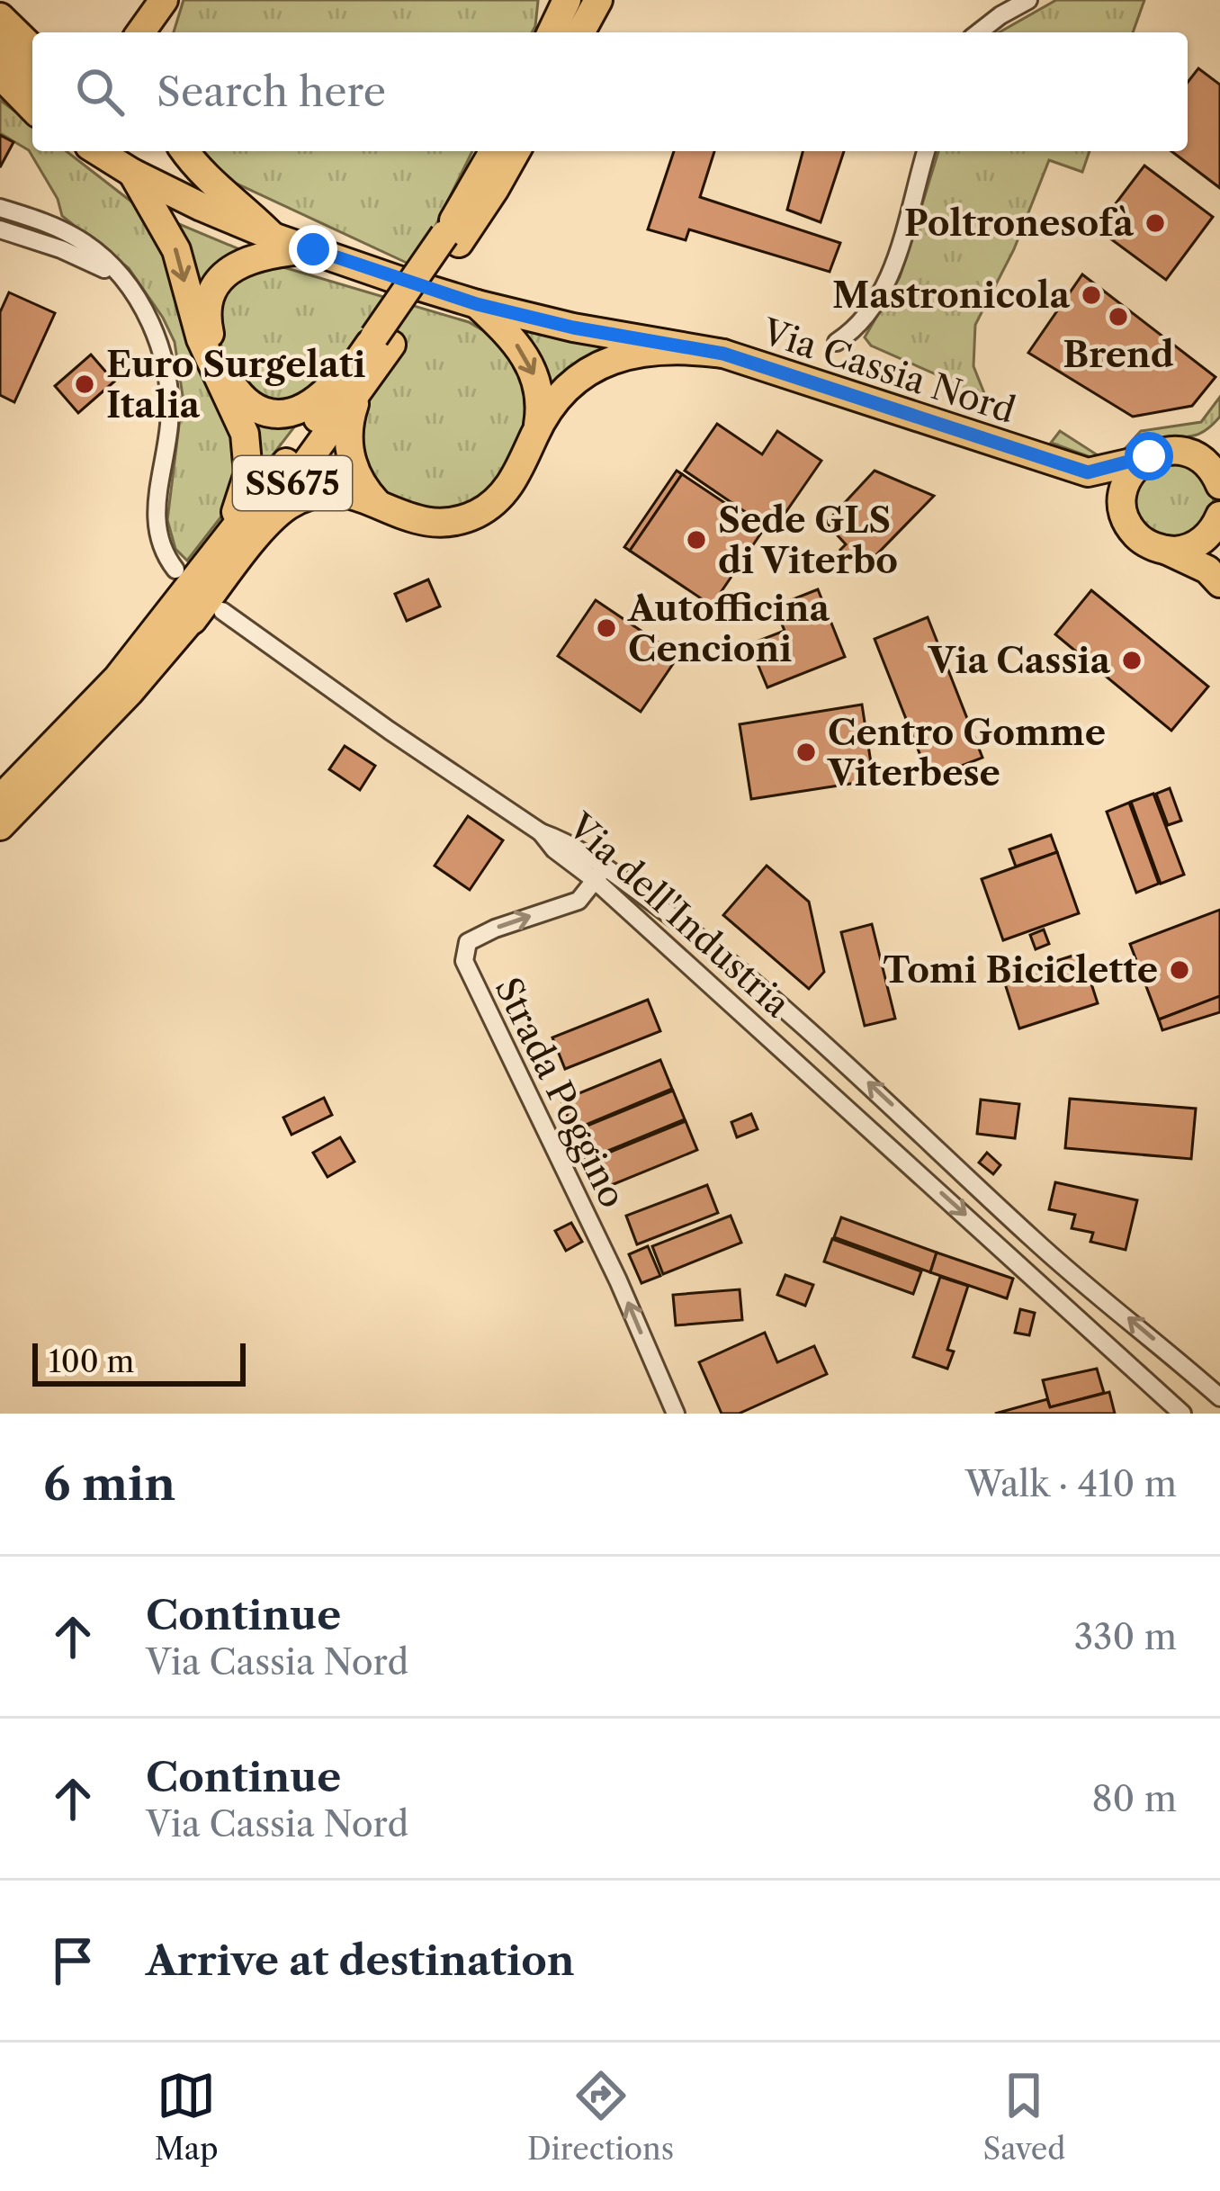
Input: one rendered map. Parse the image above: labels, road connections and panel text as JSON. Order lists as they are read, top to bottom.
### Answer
{
  "streets": {
    "main road": ["Via Cassia Nord", "SS675"],
    "street": ["Via dell'Industria", "Strada Poggino"]
  },
  "crossings": [
    ["Via dell'Industria", "Strada Poggino"]
  ],
  "one_way": ["Strada Poggino"],
  "places": [
    "Poltronesofà",
    "Mastronicola",
    "Brend",
    "Euro Surgelati Italia",
    "Sede GLS di Viterbo",
    "Autofficina Cencioni",
    "Via Cassia",
    "Centro Gomme Viterbese",
    "Tomi Biciclette"
  ],
  "scale_bar": "100 m",
  "page": {
    "search": "Search here",
    "scale": "100 m",
    "heading": ["6 min", "Walk · 410 m"],
    "list": [
      ["Continue", "Via Cassia Nord", "330 m"],
      ["Continue", "Via Cassia Nord", "80 m"],
      "Arrive at destination"
    ],
    "nav": ["Map", "Directions", "Saved"]
  }
}
